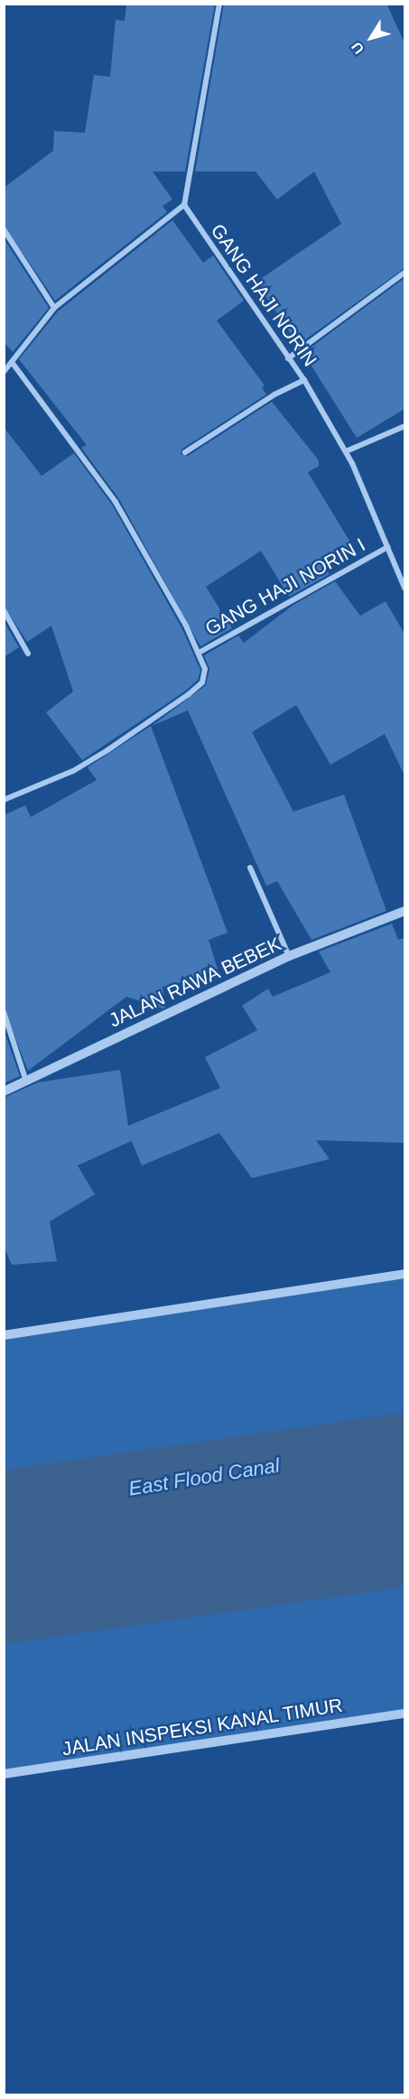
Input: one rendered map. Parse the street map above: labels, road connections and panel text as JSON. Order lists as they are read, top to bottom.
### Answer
{
  "streets": {
    "street": [
      "GANG HAJI NORIN",
      "GANG HAJI NORIN I",
      "JALAN RAWA BEBEK",
      "JALAN INSPEKSI KANAL TIMUR"
    ]
  },
  "crossings": [
    ["GANG HAJI NORIN", "GANG HAJI NORIN I"]
  ],
  "water": ["East Flood Canal"],
  "north": "bottom left"
}
